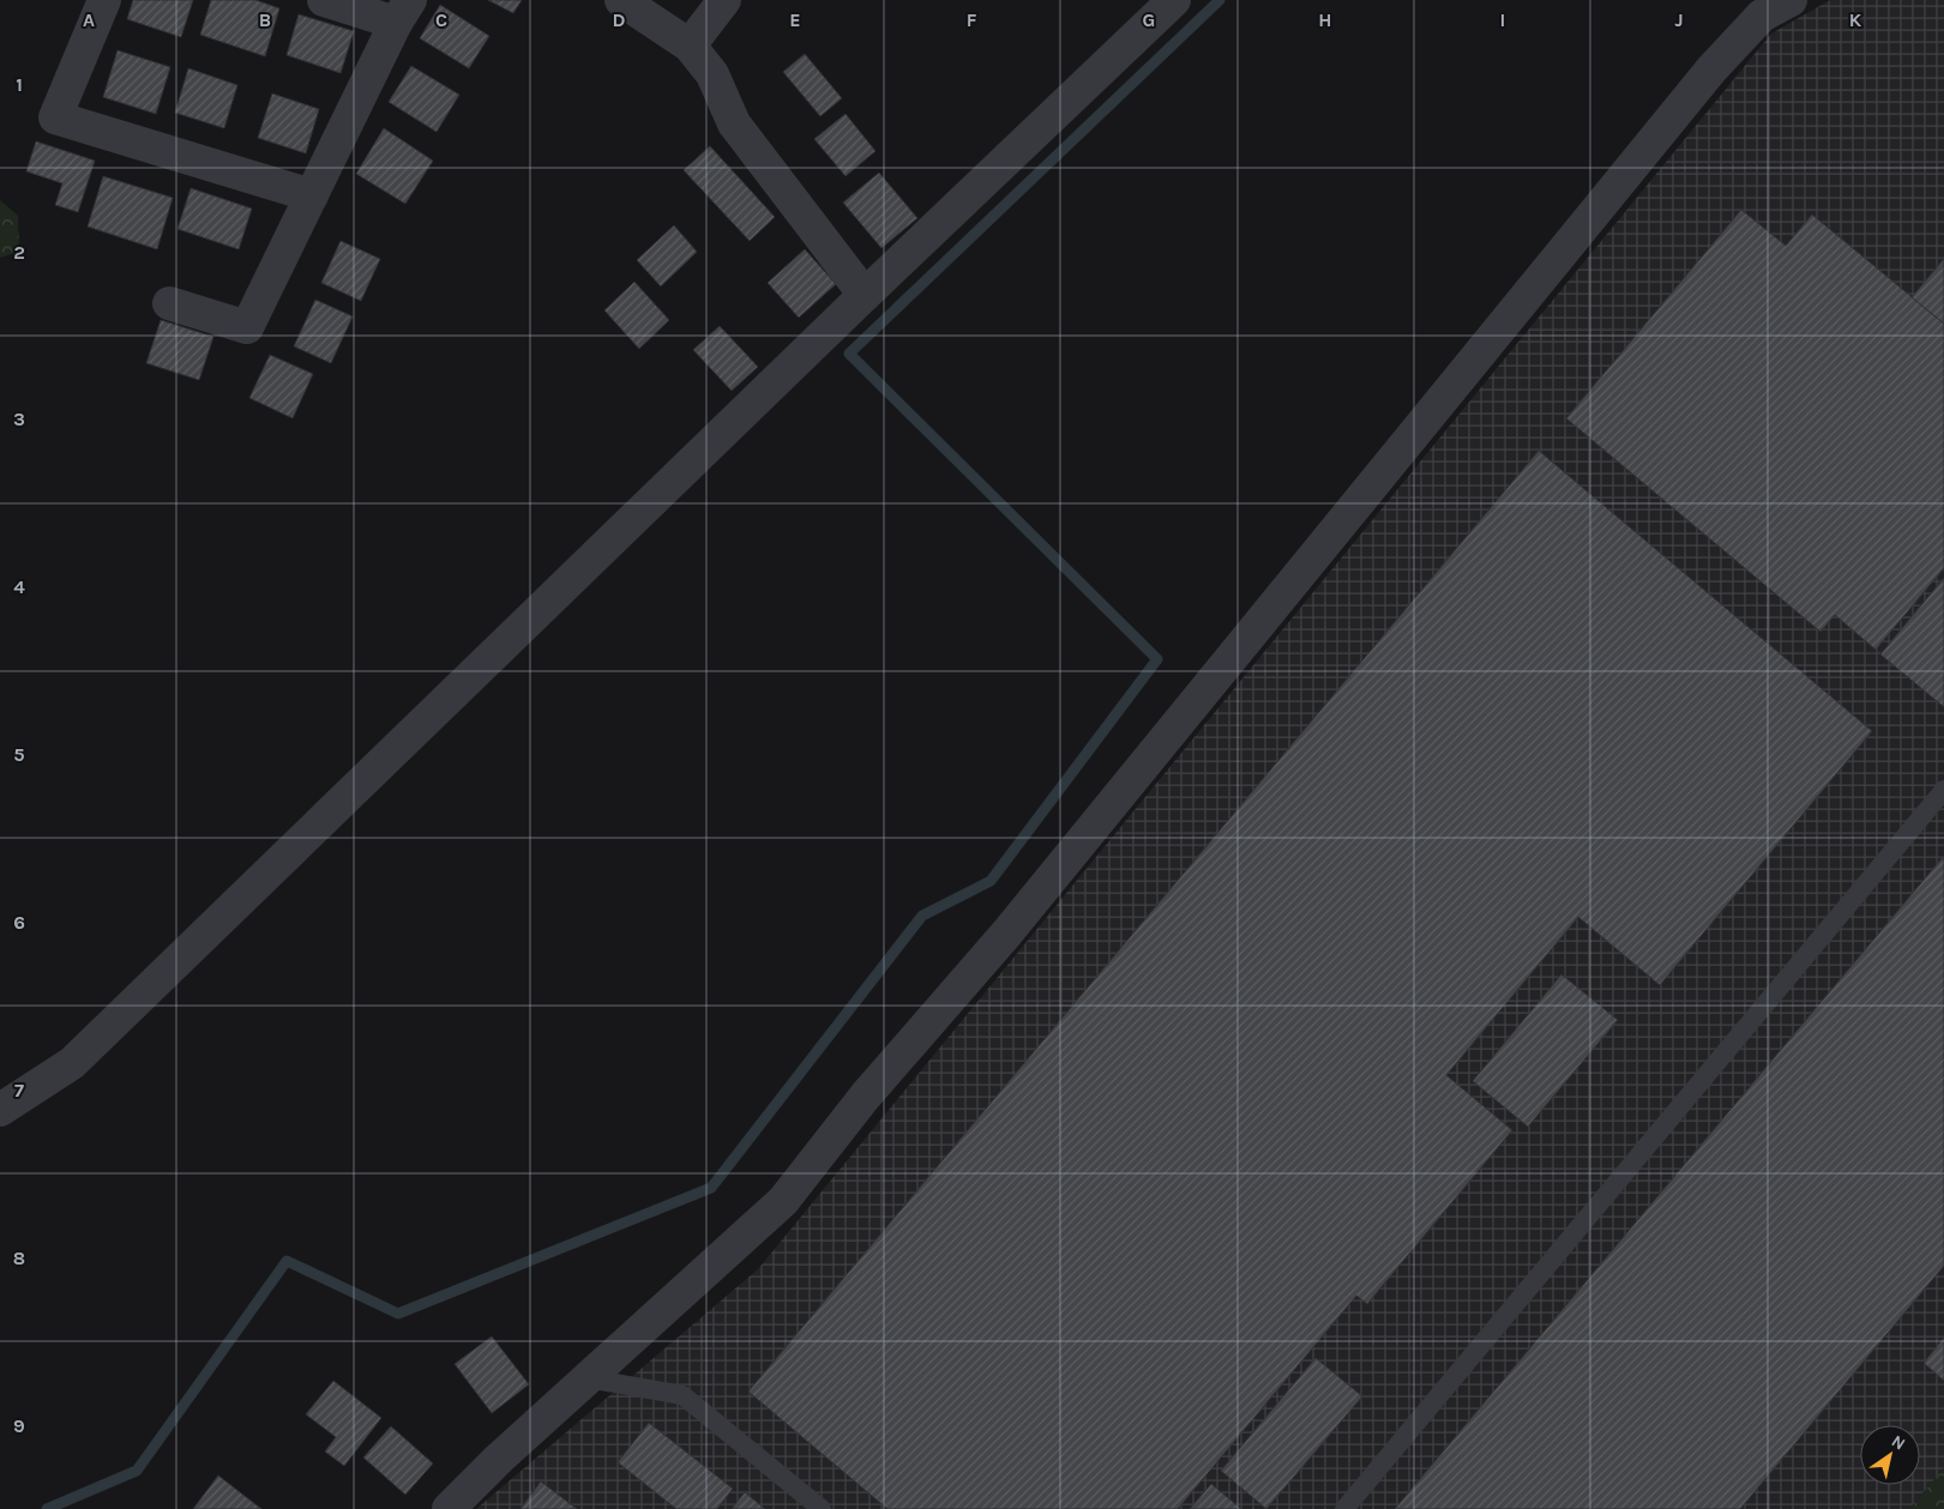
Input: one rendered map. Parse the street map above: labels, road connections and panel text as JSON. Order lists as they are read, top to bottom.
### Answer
{
  "north": "top right",
  "grid": {
    "columns": [
      "A",
      "B",
      "C",
      "D",
      "E",
      "F",
      "G",
      "H",
      "I",
      "J",
      "K"
    ],
    "rows": [
      "1",
      "2",
      "3",
      "4",
      "5",
      "6",
      "7",
      "8",
      "9"
    ]
  }
}
